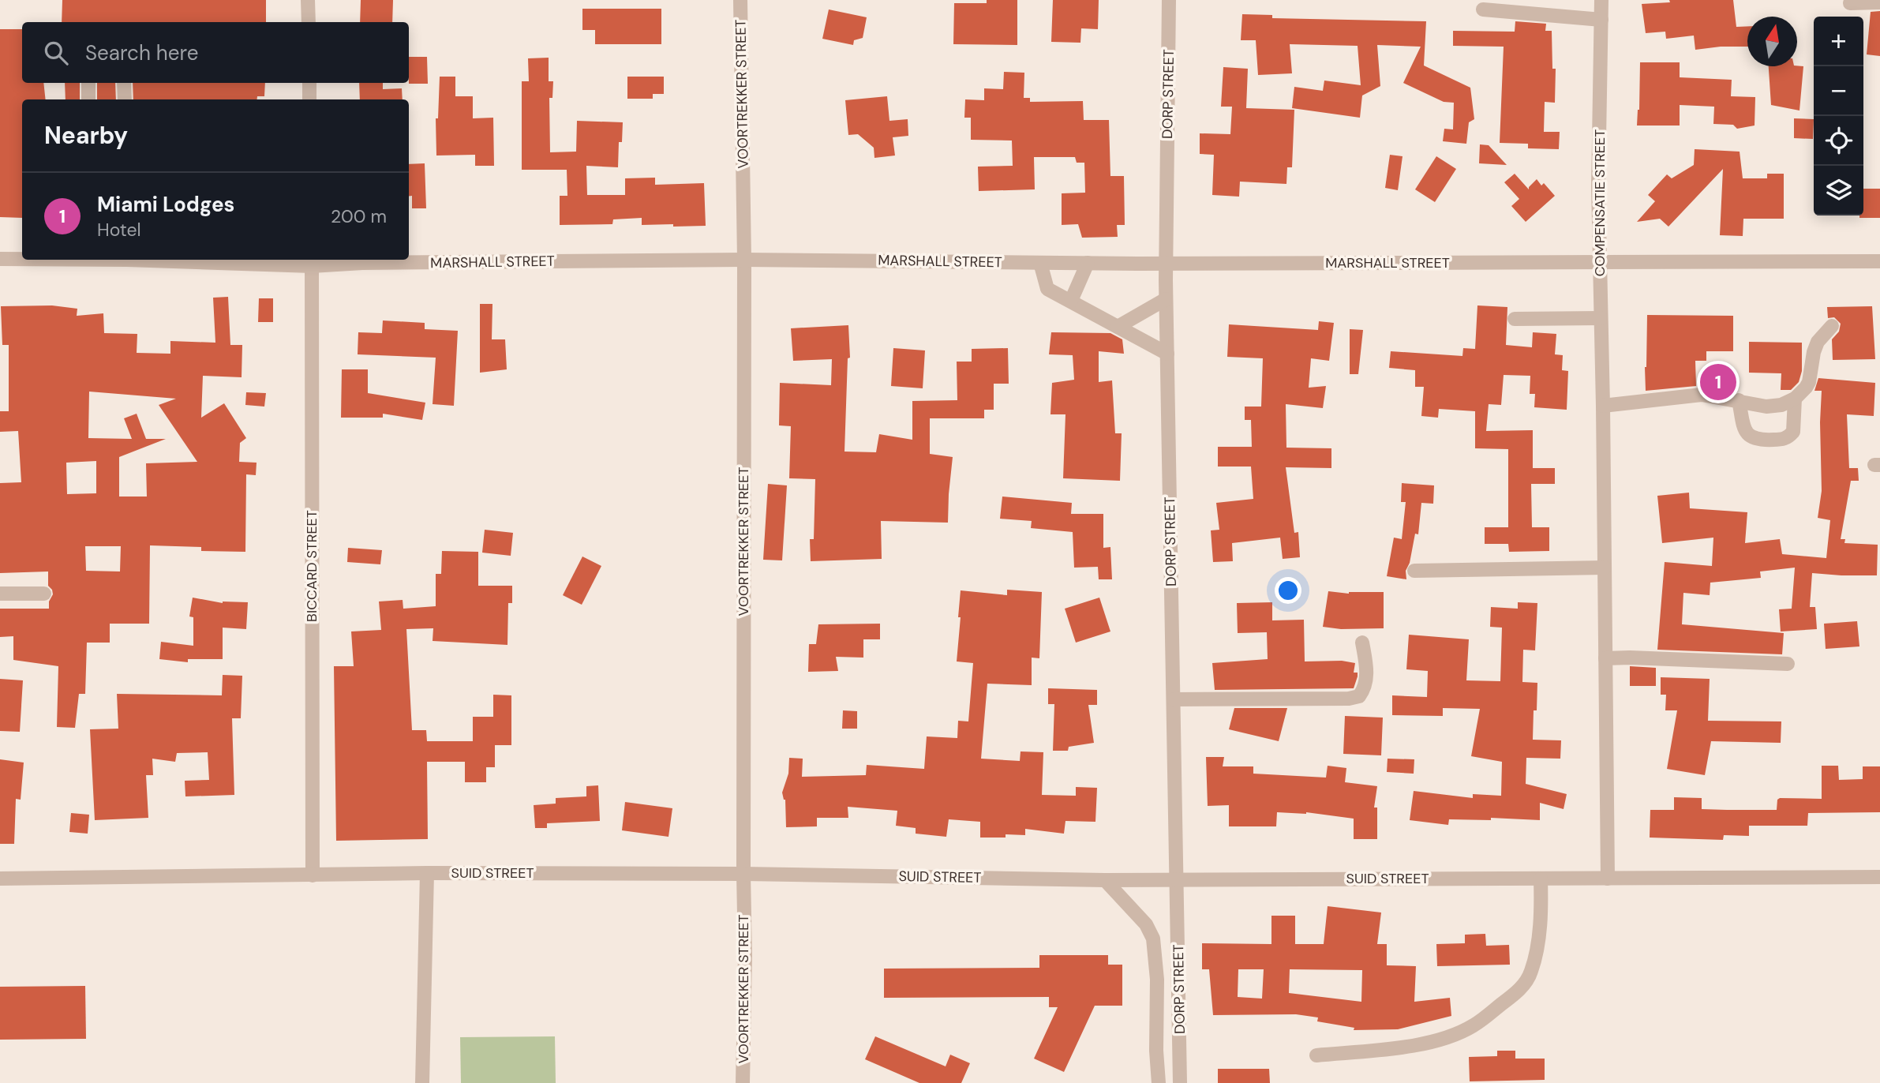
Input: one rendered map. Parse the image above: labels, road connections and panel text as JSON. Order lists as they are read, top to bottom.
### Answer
{
  "streets": {
    "street": [
      "VOORTREKKER STREET",
      "DORP STREET",
      "COMPENSATIE STREET",
      "MARSHALL STREET",
      "BICCARD STREET",
      "SUID STREET"
    ]
  },
  "crossings": [
    ["VOORTREKKER STREET", "MARSHALL STREET"],
    ["VOORTREKKER STREET", "SUID STREET"],
    ["DORP STREET", "MARSHALL STREET"],
    ["DORP STREET", "SUID STREET"],
    ["COMPENSATIE STREET", "MARSHALL STREET"],
    ["COMPENSATIE STREET", "SUID STREET"],
    ["MARSHALL STREET", "BICCARD STREET"],
    ["BICCARD STREET", "SUID STREET"]
  ],
  "north": "top",
  "page": {
    "map_buttons": ["+", "−"],
    "search": "Search here",
    "heading": "Nearby",
    "list": [
      {
        "mark": "1",
        "name": "Miami Lodges",
        "note": "Hotel",
        "value": "200 m"
      }
    ],
    "pins": "1"
  }
}
